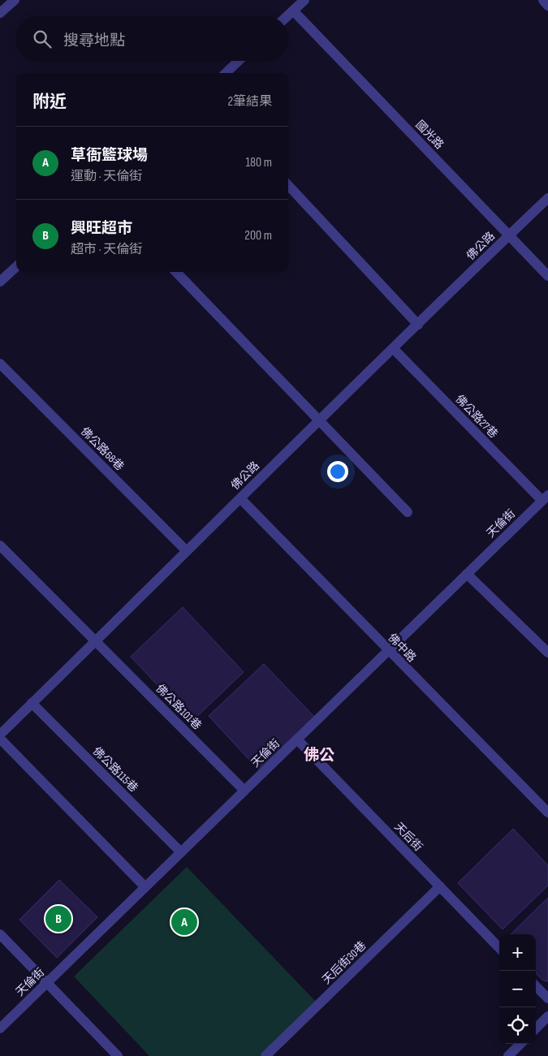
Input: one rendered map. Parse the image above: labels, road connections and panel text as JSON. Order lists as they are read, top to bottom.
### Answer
{
  "streets": {
    "street": [
      "國光路",
      "佛公路",
      "佛公路27巷",
      "佛公路68巷",
      "天倫街",
      "佛中路",
      "佛公路101巷",
      "佛公路115巷",
      "天后街",
      "天后街30巷"
    ]
  },
  "crossings": [
    ["國光路", "佛公路"],
    ["佛公路", "佛公路27巷"],
    ["佛公路", "佛公路68巷"],
    ["佛公路", "佛中路"],
    ["佛公路", "佛公路101巷"],
    ["佛公路", "佛公路115巷"],
    ["佛公路27巷", "天倫街"],
    ["天倫街", "佛中路"],
    ["天倫街", "佛公路101巷"],
    ["天倫街", "佛公路115巷"],
    ["天倫街", "天后街"],
    ["天后街", "天后街30巷"]
  ],
  "districts": ["佛公"],
  "page": {
    "search": "搜尋地點",
    "heading": ["附近", "2筆結果"],
    "list": [
      {
        "mark": "A",
        "name": "草衙籃球場",
        "note": "運動 · 天倫街",
        "value": "180 m"
      },
      {
        "mark": "B",
        "name": "興旺超市",
        "note": "超市 · 天倫街",
        "value": "200 m"
      }
    ],
    "pins": ["B", "A"],
    "map_buttons": ["+", "−"]
  }
}
